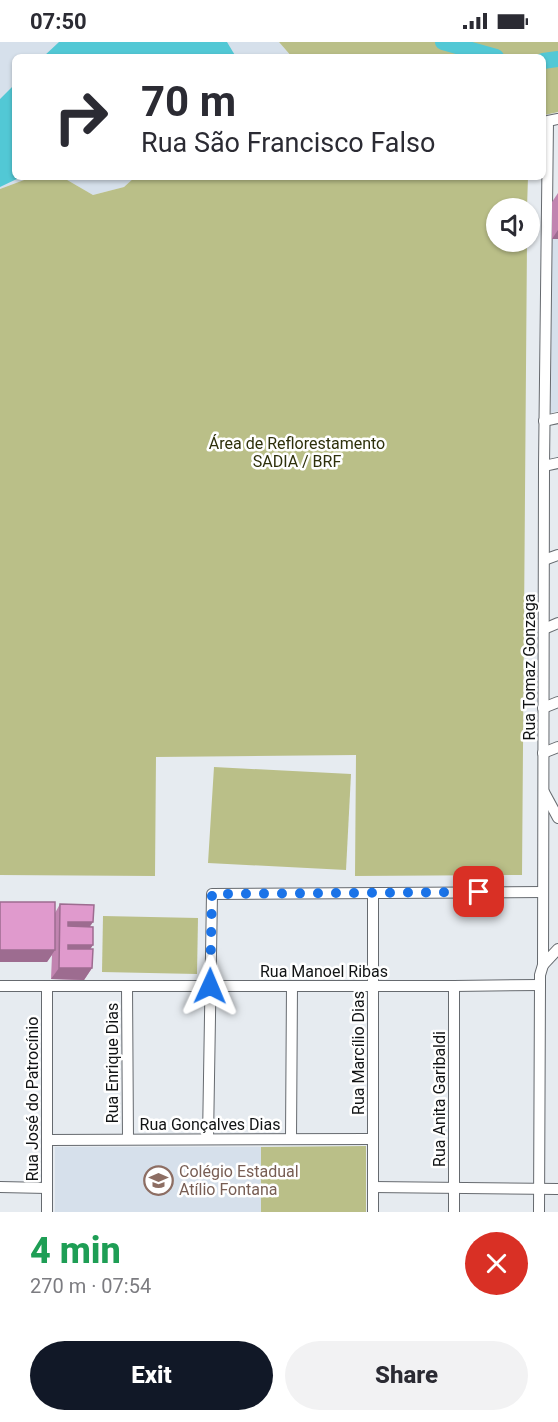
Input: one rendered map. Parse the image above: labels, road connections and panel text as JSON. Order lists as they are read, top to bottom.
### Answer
{
  "streets": {
    "street": [
      "Rua Tomaz Gonzaga",
      "Rua Manoel Ribas",
      "Rua Marcílio Dias",
      "Rua Enrique Dias",
      "Rua José do Patrocínio",
      "Rua Anita Garibaldi",
      "Rua Gonçalves Dias"
    ]
  },
  "crossings": [
    ["Rua Tomaz Gonzaga", "Rua Manoel Ribas"],
    ["Rua Manoel Ribas", "Rua Marcílio Dias"],
    ["Rua Manoel Ribas", "Rua Enrique Dias"],
    ["Rua Manoel Ribas", "Rua José do Patrocínio"],
    ["Rua Manoel Ribas", "Rua Anita Garibaldi"],
    ["Rua Marcílio Dias", "Rua Gonçalves Dias"],
    ["Rua Enrique Dias", "Rua Gonçalves Dias"],
    ["Rua José do Patrocínio", "Rua Gonçalves Dias"]
  ],
  "parks": ["Área de Reflorestamento SADIA / BRF"],
  "places": {
    "school or university": ["Colégio Estadual Atílio Fontana"]
  },
  "page": {
    "status": "07:50",
    "turn": ["70 m", "Rua São Francisco Falso"],
    "heading": ["4 min", "270 m · 07:54"],
    "buttons": ["Exit", "Share"]
  }
}
